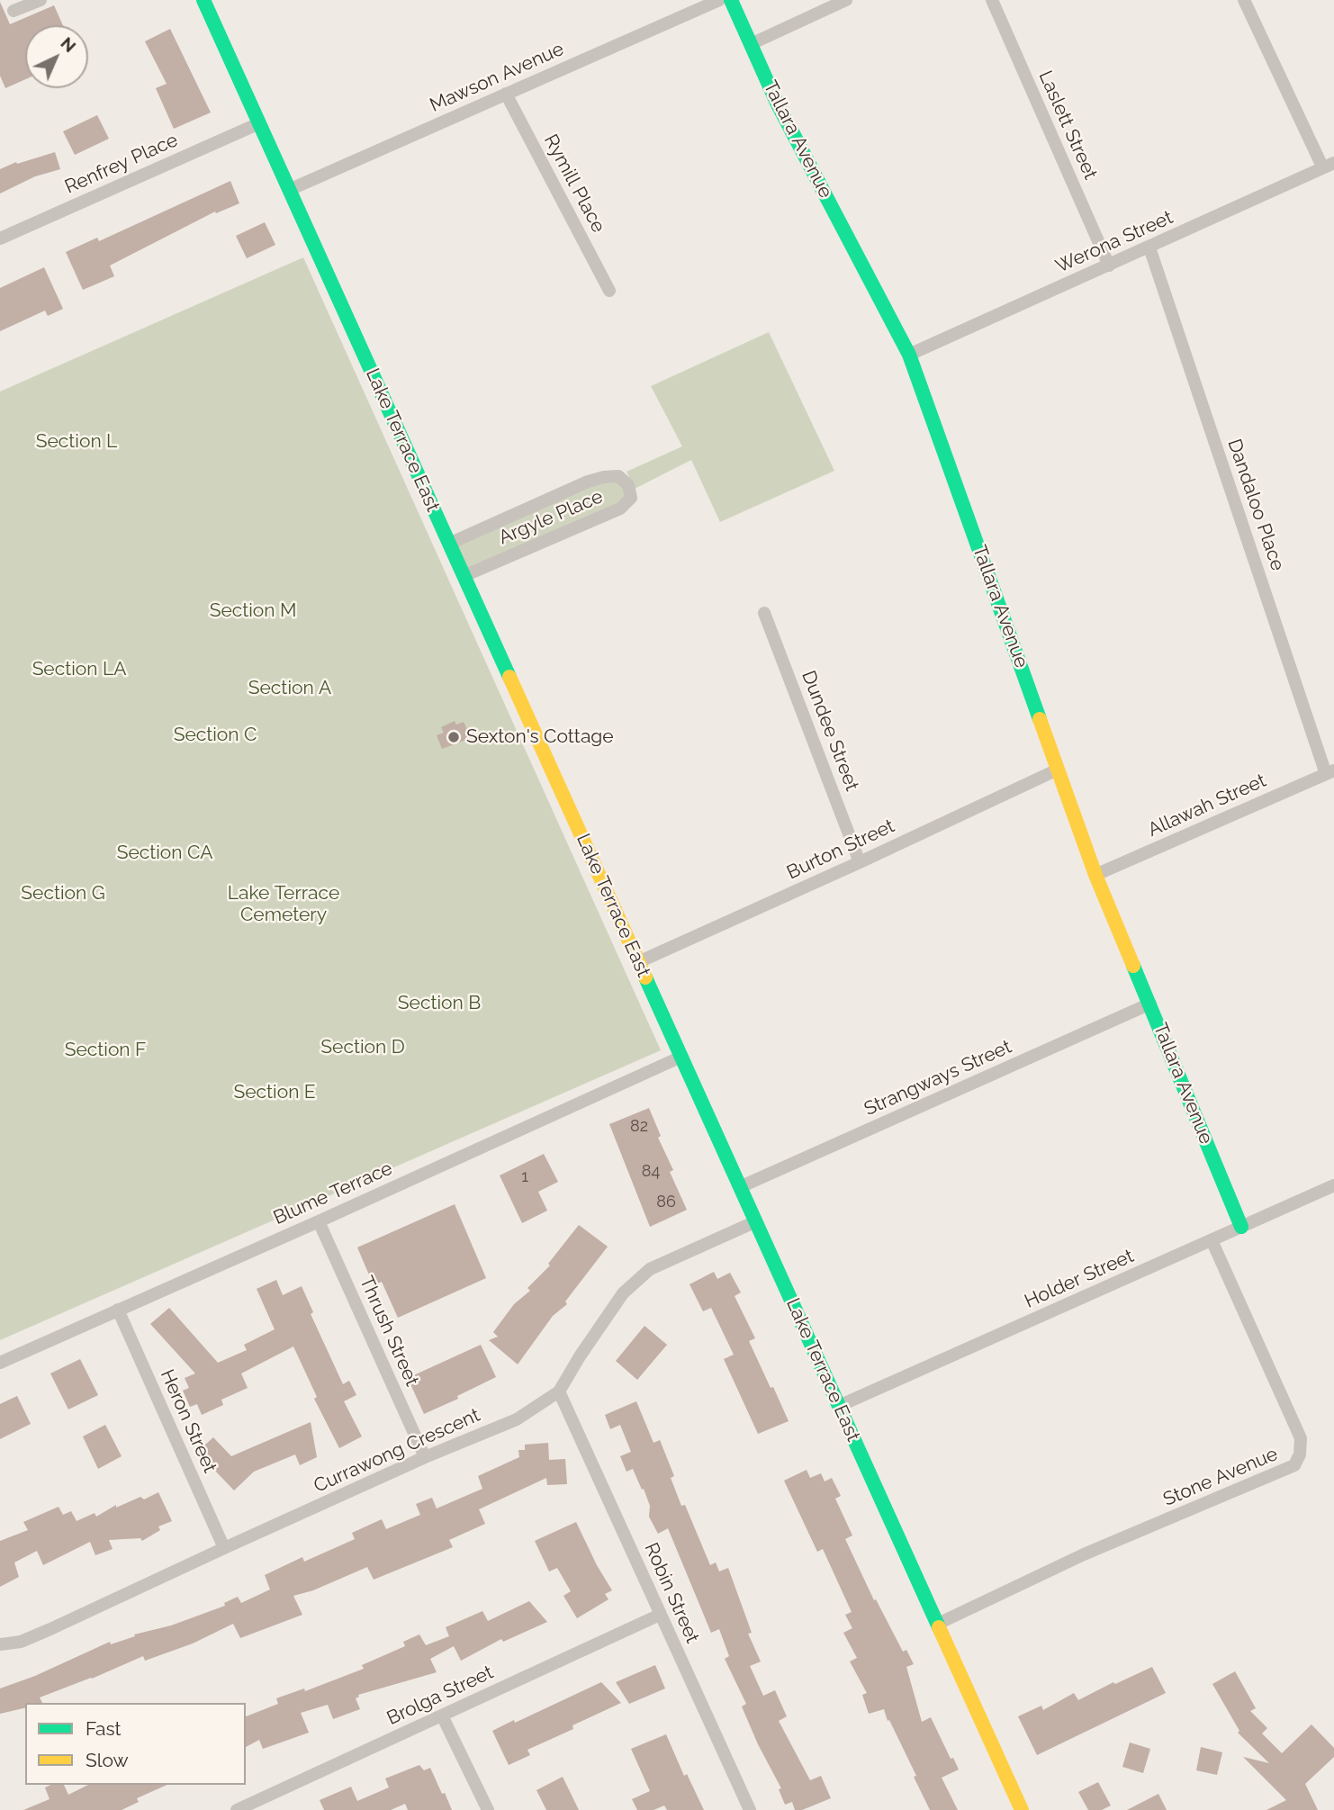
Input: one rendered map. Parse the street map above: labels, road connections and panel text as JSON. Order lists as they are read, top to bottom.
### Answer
{
  "streets": {
    "street": [
      "Mawson Avenue",
      "Laslett Street",
      "Tallara Avenue",
      "Renfrey Place",
      "Rymill Place",
      "Werona Street",
      "Lake Terrace East",
      "Dandaloo Place",
      "Argyle Place",
      "Dundee Street",
      "Allawah Street",
      "Burton Street",
      "Strangways Street",
      "Blume Terrace",
      "Holder Street",
      "Thrush Street",
      "Heron Street",
      "Currawong Crescent",
      "Stone Avenue",
      "Robin Street",
      "Brolga Street"
    ]
  },
  "crossings": [
    ["Mawson Avenue", "Rymill Place"],
    ["Mawson Avenue", "Lake Terrace East"],
    ["Laslett Street", "Werona Street"],
    ["Tallara Avenue", "Werona Street"],
    ["Tallara Avenue", "Allawah Street"],
    ["Tallara Avenue", "Burton Street"],
    ["Tallara Avenue", "Strangways Street"],
    ["Tallara Avenue", "Holder Street"],
    ["Renfrey Place", "Lake Terrace East"],
    ["Werona Street", "Dandaloo Place"],
    ["Lake Terrace East", "Argyle Place"],
    ["Lake Terrace East", "Burton Street"],
    ["Lake Terrace East", "Strangways Street"],
    ["Lake Terrace East", "Blume Terrace"],
    ["Lake Terrace East", "Holder Street"],
    ["Lake Terrace East", "Currawong Crescent"],
    ["Lake Terrace East", "Stone Avenue"],
    ["Dandaloo Place", "Allawah Street"],
    ["Dundee Street", "Burton Street"],
    ["Blume Terrace", "Thrush Street"],
    ["Blume Terrace", "Heron Street"],
    ["Holder Street", "Stone Avenue"],
    ["Thrush Street", "Currawong Crescent"],
    ["Heron Street", "Currawong Crescent"],
    ["Currawong Crescent", "Robin Street"],
    ["Robin Street", "Brolga Street"]
  ],
  "parks": [
    "Section L",
    "Section M",
    "Section LA",
    "Section A",
    "Section C",
    "Section CA",
    "Section G",
    "Lake Terrace Cemetery",
    "Section B",
    "Section D",
    "Section F",
    "Section E"
  ],
  "places": ["Sexton's Cottage"],
  "house_numbers": [
    "82",
    "84",
    "1",
    "86"
  ],
  "legend": ["Fast", "Slow"],
  "north": "top right"
}
